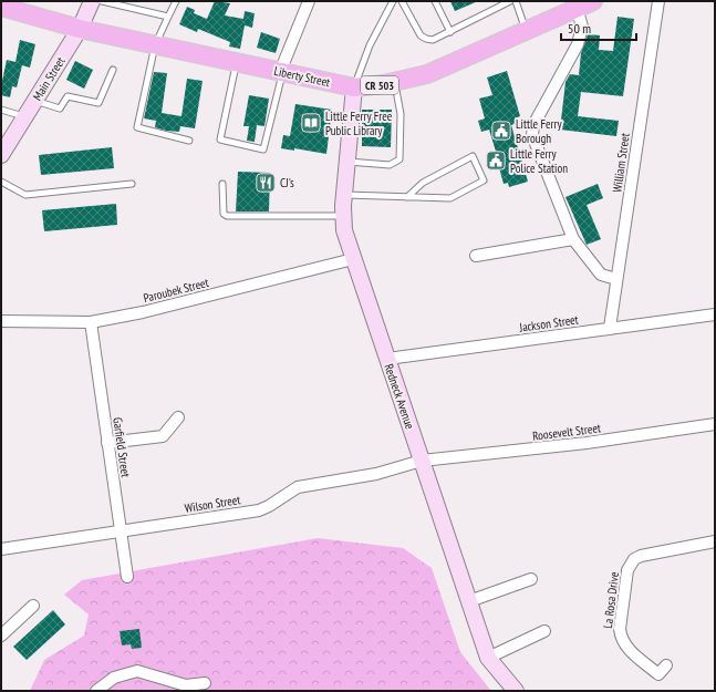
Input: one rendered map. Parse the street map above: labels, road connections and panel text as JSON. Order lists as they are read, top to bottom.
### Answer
{
  "streets": {
    "main road": ["Liberty Street", "CR 503"],
    "street": [
      "Main Street",
      "William Street",
      "Paroubek Street",
      "Jackson Street",
      "Redneck Avenue",
      "Roosevelt Street",
      "Garfield Street",
      "Wilson Street",
      "La Rosa Drive"
    ]
  },
  "crossings": [
    ["Liberty Street", "Main Street"],
    ["Liberty Street", "Redneck Avenue"],
    ["William Street", "Jackson Street"],
    ["Paroubek Street", "Redneck Avenue"],
    ["Paroubek Street", "Garfield Street"],
    ["Jackson Street", "Redneck Avenue"],
    ["Redneck Avenue", "Roosevelt Street"],
    ["Redneck Avenue", "Wilson Street"],
    ["Roosevelt Street", "Wilson Street"],
    ["Garfield Street", "Wilson Street"]
  ],
  "places": {
    "library": ["Little Ferry Free Public Library"],
    "public building": ["Little Ferry Borough", "Little Ferry Police Station"],
    "restaurant": ["CJ's"]
  },
  "scale_bar": "50 m"
}
